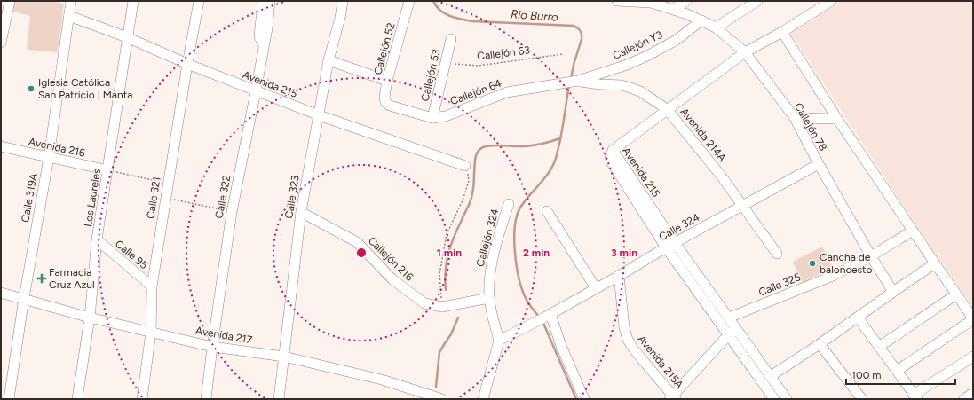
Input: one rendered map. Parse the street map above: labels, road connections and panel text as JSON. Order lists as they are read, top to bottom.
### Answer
{
  "streets": {
    "street": [
      "Callejón Y3",
      "Callejón 52",
      "Callejón 53",
      "Avenida 215",
      "Callejón 64",
      "Callejón 78",
      "Avenida 214A",
      "Avenida 216",
      "Calle 322",
      "Calle 323",
      "Calle 319A",
      "Los Laureles",
      "Calle 321",
      "Calle 324",
      "Callejón 324",
      "Calle 95",
      "Callejón 216",
      "Calle 325",
      "Avenida 217",
      "Avenida 215A"
    ],
    "path": ["Callejón 63"]
  },
  "crossings": [
    ["Callejón Y3", "Callejón 64"],
    ["Callejón Y3", "Callejón 78"],
    ["Callejón Y3", "Avenida 214A"],
    ["Callejón 52", "Callejón 64"],
    ["Callejón 63", "Callejón 53"],
    ["Callejón 53", "Callejón 64"],
    ["Avenida 215", "Avenida 214A"],
    ["Avenida 215", "Calle 322"],
    ["Avenida 215", "Calle 323"],
    ["Avenida 215", "Calle 319A"],
    ["Avenida 215", "Los Laureles"],
    ["Avenida 215", "Calle 321"],
    ["Avenida 215", "Calle 324"],
    ["Avenida 215", "Calle 325"],
    ["Callejón 64", "Avenida 214A"],
    ["Callejón 78", "Calle 324"],
    ["Callejón 78", "Calle 325"],
    ["Avenida 214A", "Calle 324"],
    ["Avenida 216", "Calle 319A"],
    ["Avenida 216", "Los Laureles"],
    ["Calle 322", "Avenida 217"],
    ["Calle 323", "Callejón 216"],
    ["Calle 323", "Avenida 217"],
    ["Calle 319A", "Avenida 217"],
    ["Los Laureles", "Calle 95"],
    ["Los Laureles", "Avenida 217"],
    ["Calle 321", "Calle 95"],
    ["Calle 321", "Avenida 217"],
    ["Calle 324", "Callejón 324"],
    ["Calle 324", "Avenida 215A"],
    ["Callejón 324", "Callejón 216"]
  ],
  "water": ["Rio Burro"],
  "places": {
    "other": ["Iglesia Católica San Patricio | Manta", "Cancha de baloncesto"],
    "health": ["Farmacia Cruz Azul"]
  },
  "scale_bar": "100 m",
  "rings": ["1 min", "2 min", "3 min"]
}
